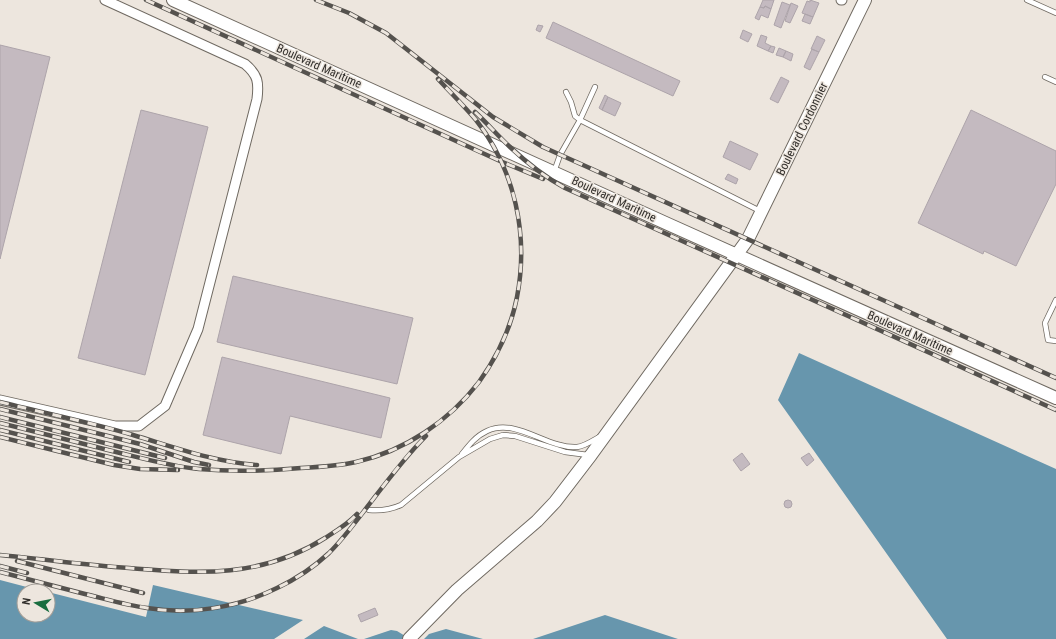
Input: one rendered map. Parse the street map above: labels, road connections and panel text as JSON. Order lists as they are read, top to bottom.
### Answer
{
  "streets": {
    "street": ["Boulevard Maritime", "Boulevard Cordonnier"]
  },
  "crossings": [
    ["Boulevard Maritime", "Boulevard Cordonnier"]
  ],
  "north": "left"
}
